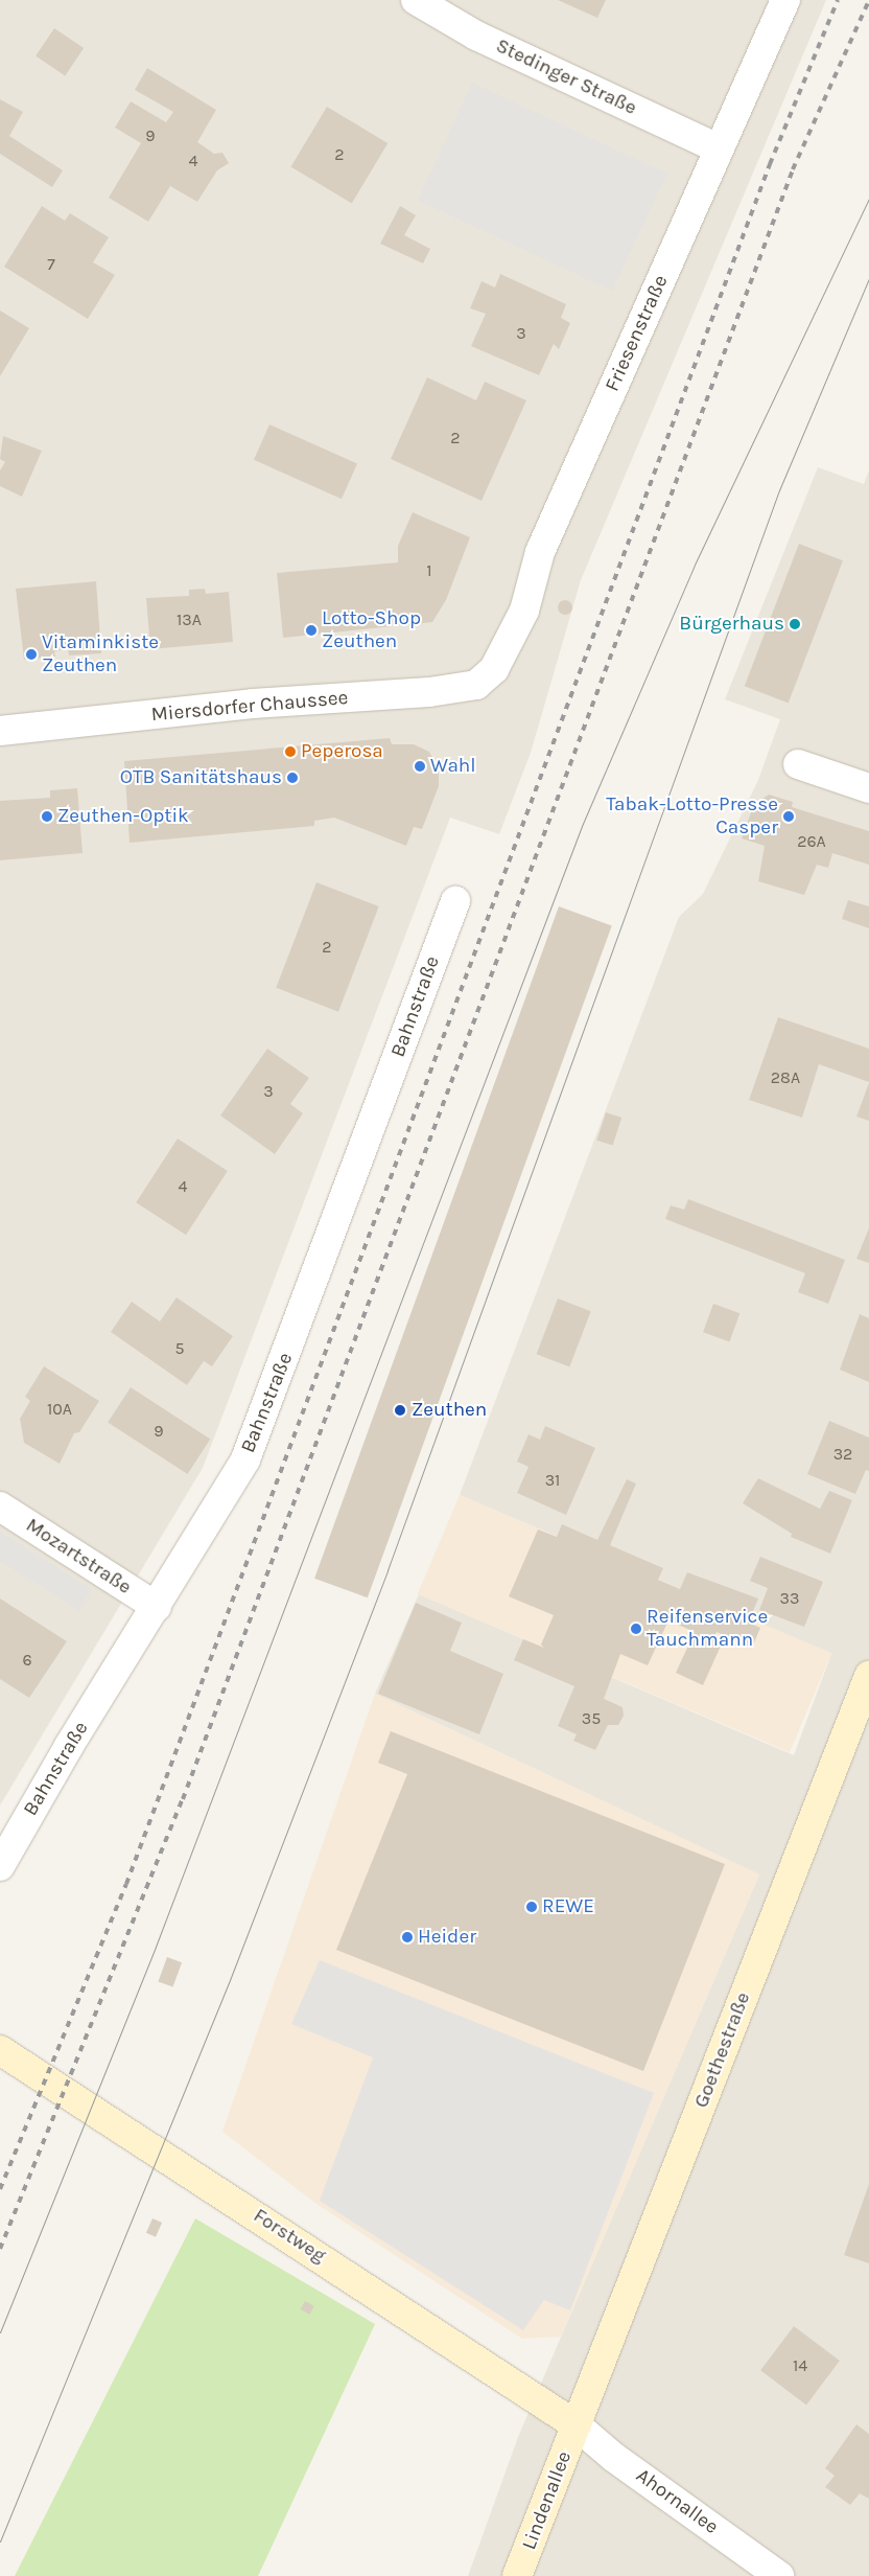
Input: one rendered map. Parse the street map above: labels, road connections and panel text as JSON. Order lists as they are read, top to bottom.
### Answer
{
  "streets": {
    "main road": ["Goethestraße", "Forstweg", "Lindenallee"],
    "street": [
      "Stedinger Straße",
      "Friesenstraße",
      "Miersdorfer Chaussee",
      "Bahnstraße",
      "Mozartstraße",
      "Ahornallee"
    ]
  },
  "crossings": [
    ["Stedinger Straße", "Friesenstraße"],
    ["Friesenstraße", "Miersdorfer Chaussee"],
    ["Bahnstraße", "Mozartstraße"],
    ["Goethestraße", "Forstweg"],
    ["Goethestraße", "Lindenallee"],
    ["Goethestraße", "Ahornallee"],
    ["Forstweg", "Lindenallee"],
    ["Forstweg", "Ahornallee"],
    ["Lindenallee", "Ahornallee"]
  ],
  "places": [
    "Bürgerhaus",
    "Lotto-Shop Zeuthen",
    "Vitaminkiste Zeuthen",
    "Peperosa",
    "Wahl",
    "OTB Sanitätshaus",
    "Zeuthen-Optik",
    "Tabak-Lotto-Presse Casper",
    "Zeuthen",
    "Reifenservice Tauchmann",
    "REWE",
    "Heider"
  ],
  "house_numbers": [
    "9",
    "2",
    "4",
    "7",
    "3",
    "2",
    "1",
    "13A",
    "26A",
    "2",
    "28A",
    "3",
    "4",
    "5",
    "10A",
    "9",
    "32",
    "31",
    "33",
    "6",
    "35",
    "14"
  ]
}
